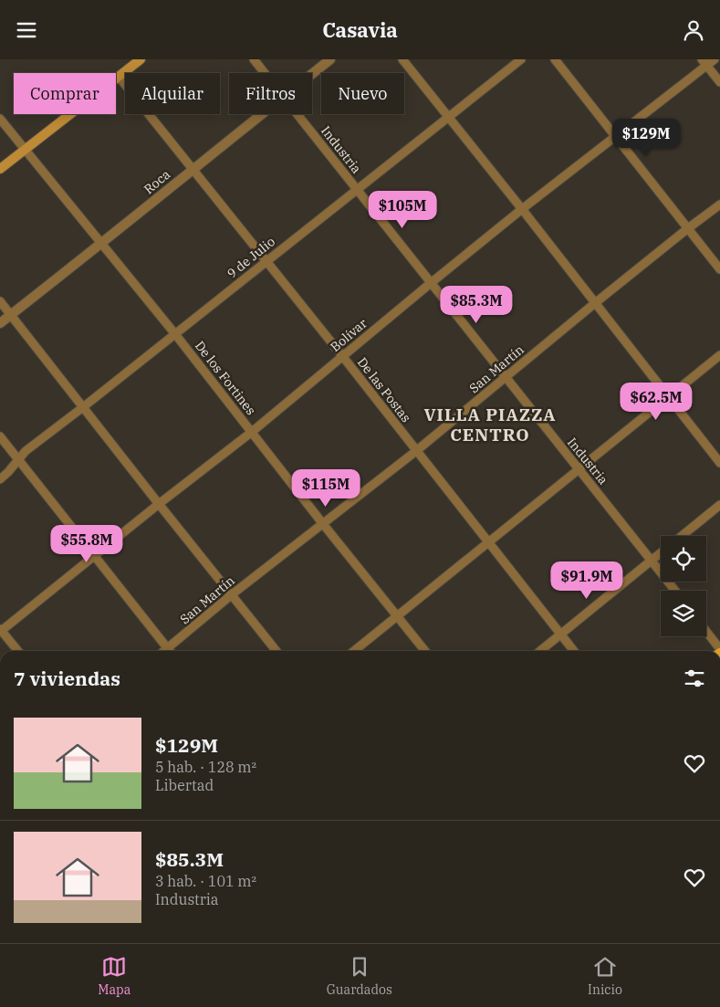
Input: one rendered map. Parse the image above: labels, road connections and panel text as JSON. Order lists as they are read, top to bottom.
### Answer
{
  "streets": {
    "street": [
      "Industria",
      "Roca",
      "9 de Julio",
      "Bolívar",
      "San Martín",
      "De los Fortines",
      "De las Postas"
    ]
  },
  "crossings": [
    ["Industria", "9 de Julio"],
    ["Industria", "Bolívar"],
    ["Industria", "San Martín"],
    ["Roca", "De los Fortines"],
    ["Roca", "De las Postas"],
    ["9 de Julio", "De los Fortines"],
    ["9 de Julio", "De las Postas"],
    ["Bolívar", "De los Fortines"],
    ["Bolívar", "De las Postas"],
    ["San Martín", "De los Fortines"],
    ["San Martín", "De las Postas"]
  ],
  "districts": ["VILLA PIAZZA CENTRO"],
  "page": {
    "header": "Casavia",
    "chip": [
      "Comprar",
      "Alquilar",
      "Filtros",
      "Nuevo"
    ],
    "price": [
      "$129M",
      "$105M",
      "$85.3M",
      "$62.5M",
      "$115M",
      "$55.8M",
      "$91.9M"
    ],
    "heading": "7 viviendas",
    "list": [
      {
        "name": "$129M",
        "note": "5 hab. · 128 m² · Libertad"
      },
      {
        "name": "$85.3M",
        "note": "3 hab. · 101 m² · Industria"
      }
    ],
    "tabs": ["Mapa", "Guardados", "Inicio"]
  }
}
